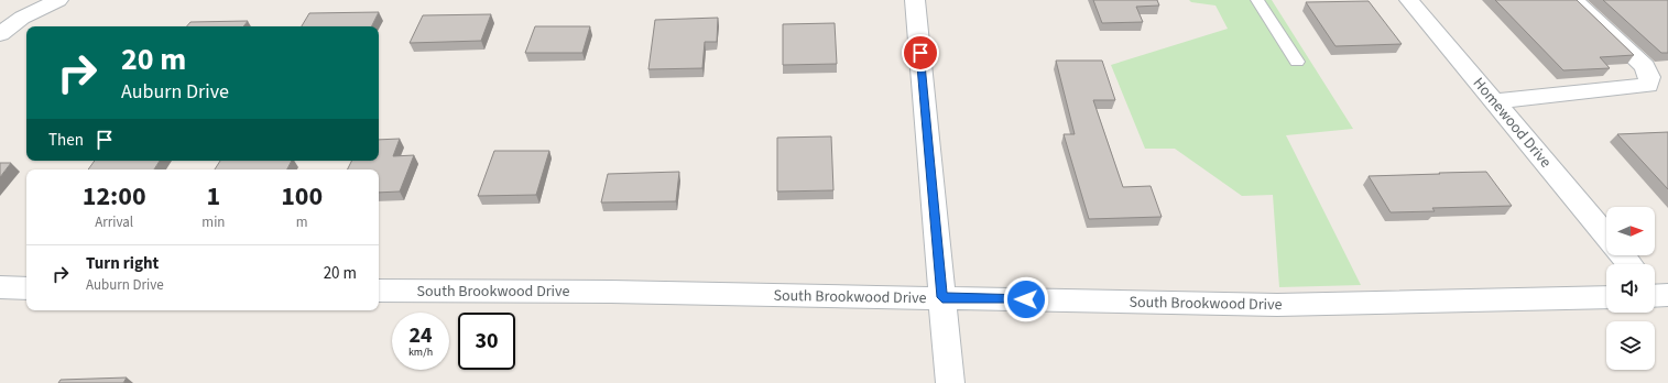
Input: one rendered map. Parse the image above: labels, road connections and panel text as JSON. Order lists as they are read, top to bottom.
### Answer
{
  "streets": {
    "street": ["Homewood Drive", "South Brookwood Drive"]
  },
  "north": "right",
  "page": {
    "turn": ["20 m", "Auburn Drive"],
    "then": "Then",
    "eta": [
      "12:00",
      "Arrival",
      "1",
      "min",
      "100",
      "m"
    ],
    "list": [
      {
        "name": "Turn right",
        "note": "Auburn Drive",
        "value": "20 m"
      }
    ],
    "speed": "24 km/h",
    "limit": "30"
  }
}
